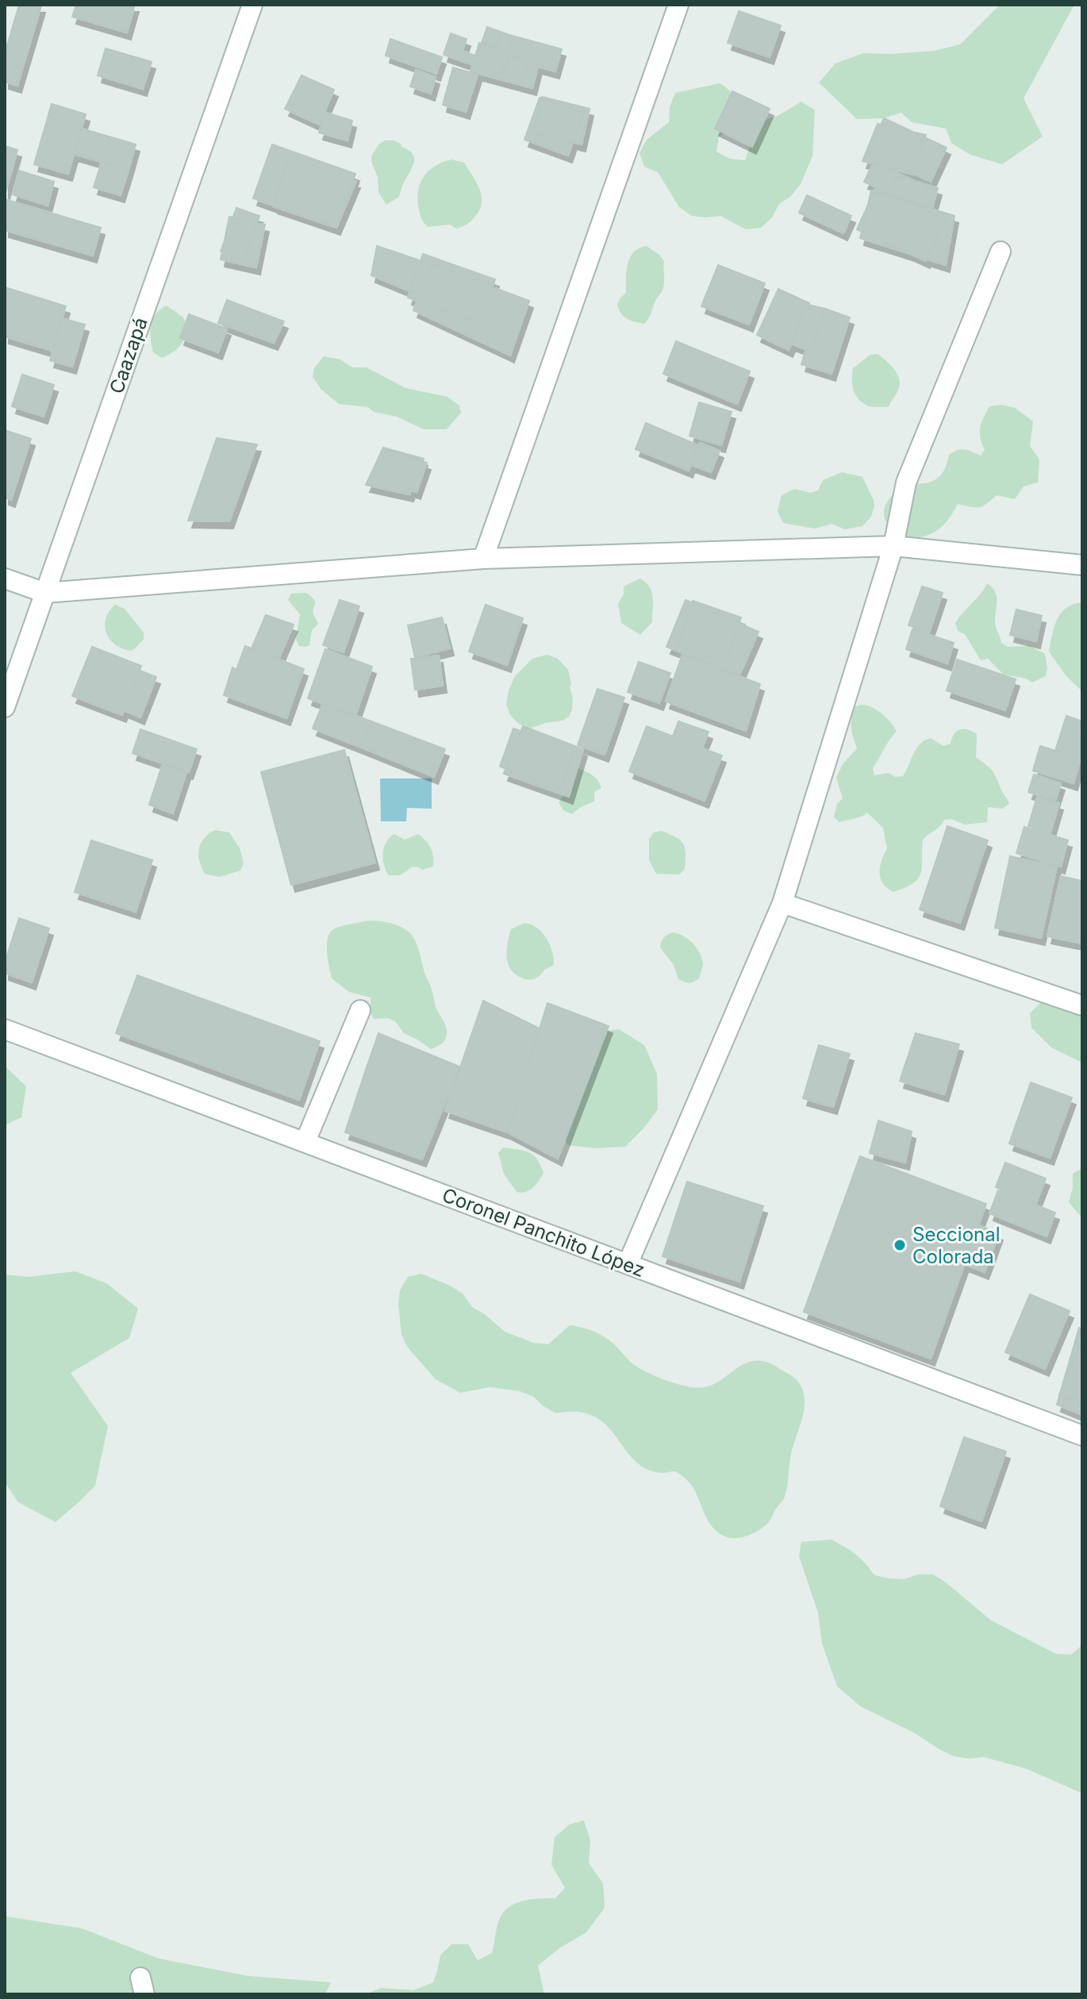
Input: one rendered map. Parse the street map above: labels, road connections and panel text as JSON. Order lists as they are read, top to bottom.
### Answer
{
  "streets": {
    "street": ["Caazapá", "Coronel Panchito López"]
  },
  "places": ["Seccional Colorada"]
}
